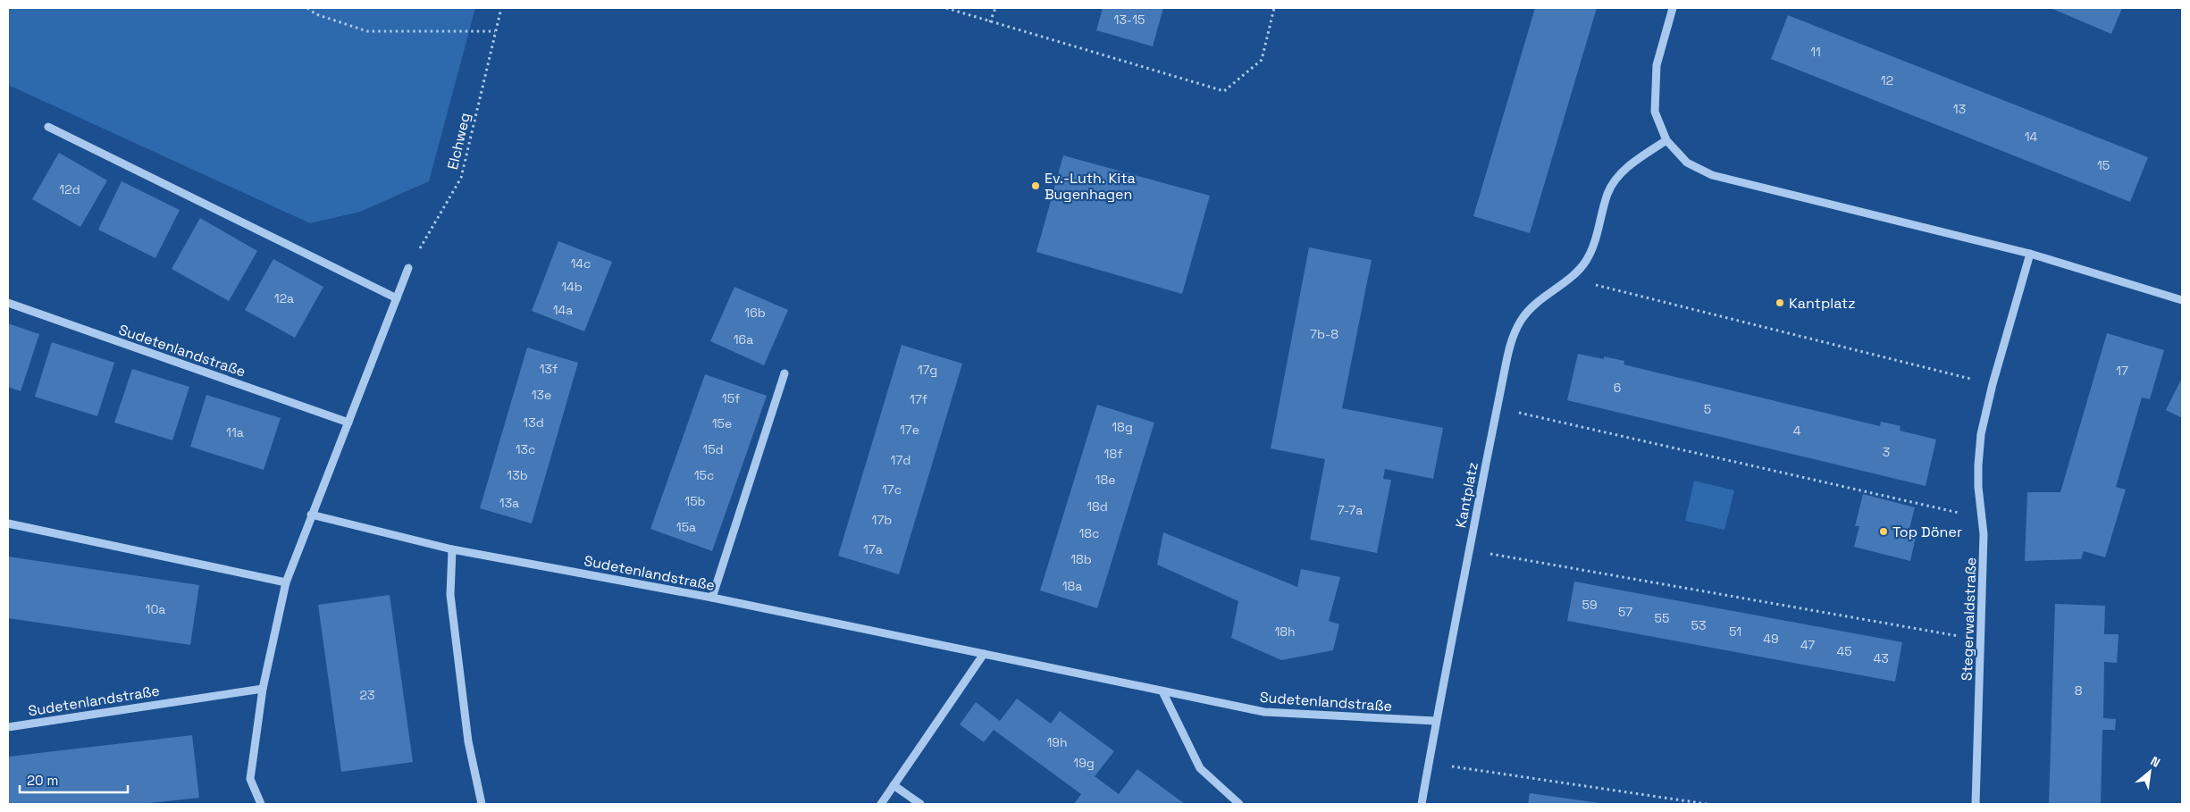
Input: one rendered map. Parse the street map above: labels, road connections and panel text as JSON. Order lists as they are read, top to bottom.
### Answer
{
  "streets": {
    "street": ["Sudetenlandstraße", "Kantplatz", "Stegerwaldstraße"],
    "path": ["Elchweg"]
  },
  "crossings": [
    ["Sudetenlandstraße", "Kantplatz"]
  ],
  "places": ["Ev.-Luth. Kita Bugenhagen", "Kantplatz", "Top Döner"],
  "house_numbers": [
    "13-15",
    "11",
    "12",
    "13",
    "14",
    "15",
    "12d",
    "14c",
    "14b",
    "12a",
    "14a",
    "16b",
    "7b-8",
    "16a",
    "13f",
    "17g",
    "17",
    "6",
    "13e",
    "15f",
    "17f",
    "5",
    "13d",
    "15e",
    "18g",
    "17e",
    "4",
    "11a",
    "13c",
    "15d",
    "3",
    "18f",
    "17d",
    "13b",
    "15c",
    "18e",
    "17c",
    "15b",
    "13a",
    "18d",
    "7-7a",
    "17b",
    "15a",
    "18c",
    "17a",
    "18b",
    "18a",
    "59",
    "10a",
    "57",
    "55",
    "53",
    "18h",
    "51",
    "49",
    "47",
    "45",
    "43",
    "8",
    "23",
    "19h",
    "19g"
  ],
  "scale_bar": "20 m",
  "north": "top right"
}
